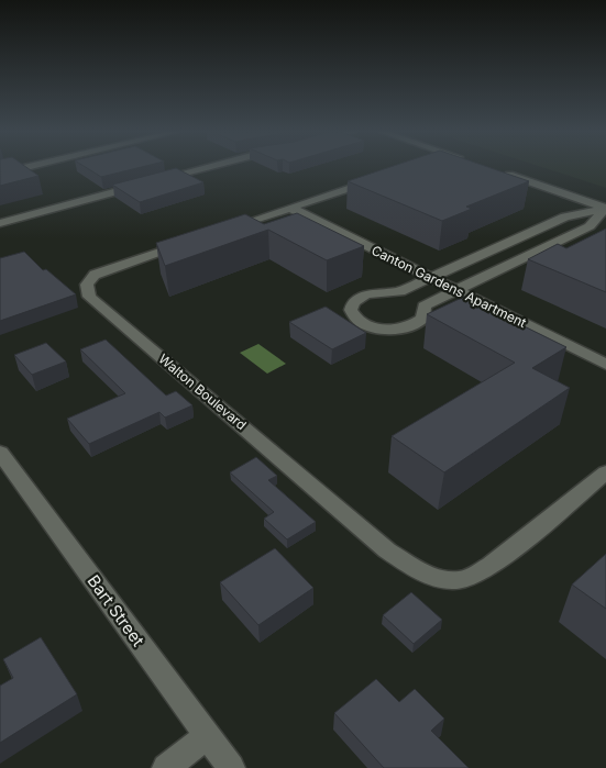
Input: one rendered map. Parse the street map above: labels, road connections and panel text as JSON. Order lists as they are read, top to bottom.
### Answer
{
  "streets": {
    "street": ["Canton Gardens Apartment", "Walton Boulevard", "Bart Street"]
  }
}
